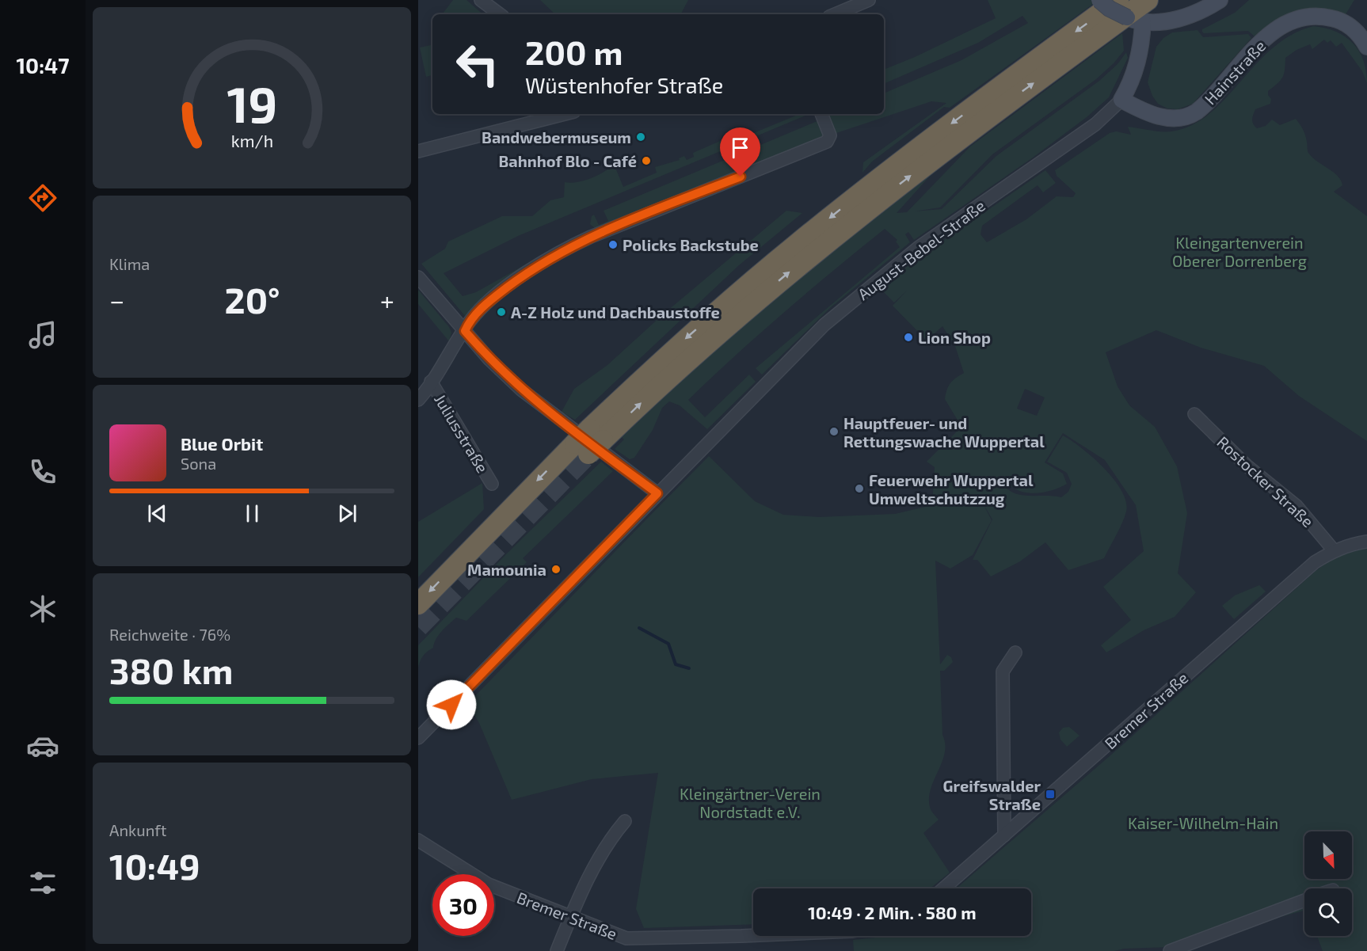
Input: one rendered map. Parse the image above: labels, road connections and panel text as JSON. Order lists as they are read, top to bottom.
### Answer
{
  "streets": {
    "street": [
      "Hainstraße",
      "August-Bebel-Straße",
      "Juliusstraße",
      "Rostocker Straße",
      "Bremer Straße"
    ]
  },
  "crossings": [
    ["Hainstraße", "August-Bebel-Straße"],
    ["Rostocker Straße", "Bremer Straße"]
  ],
  "parks": ["Kleingartenverein Oberer Dorrenberg", "Kleingärtner-Verein Nordstadt e.V.", "Kaiser-Wilhelm-Hain"],
  "places": {
    "other": [
      "Bandwebermuseum",
      "Bahnhof Blo - Café",
      "Policks Backstube",
      "A-Z Holz und Dachbaustoffe",
      "Lion Shop",
      "Hauptfeuer- und Rettungswache Wuppertal",
      "Feuerwehr Wuppertal Umweltschutzzug",
      "Mamounia"
    ],
    "transit": ["Greifswalder Straße"]
  },
  "north": "bottom right",
  "page": {
    "tabs": "10:47",
    "turn": ["200 m", "Wüstenhofer Straße"],
    "tile": [
      "Klima",
      ["Reichweite · 76%", "380 km"],
      ["Ankunft", "10:49"]
    ],
    "heat": ["−", "20°", "+"],
    "song": ["Blue Orbit", "Sona"],
    "limit": "30",
    "trip": "10:49 · 2 Min. · 580 m",
    "gauge": ["19", "km/h"]
  }
}
